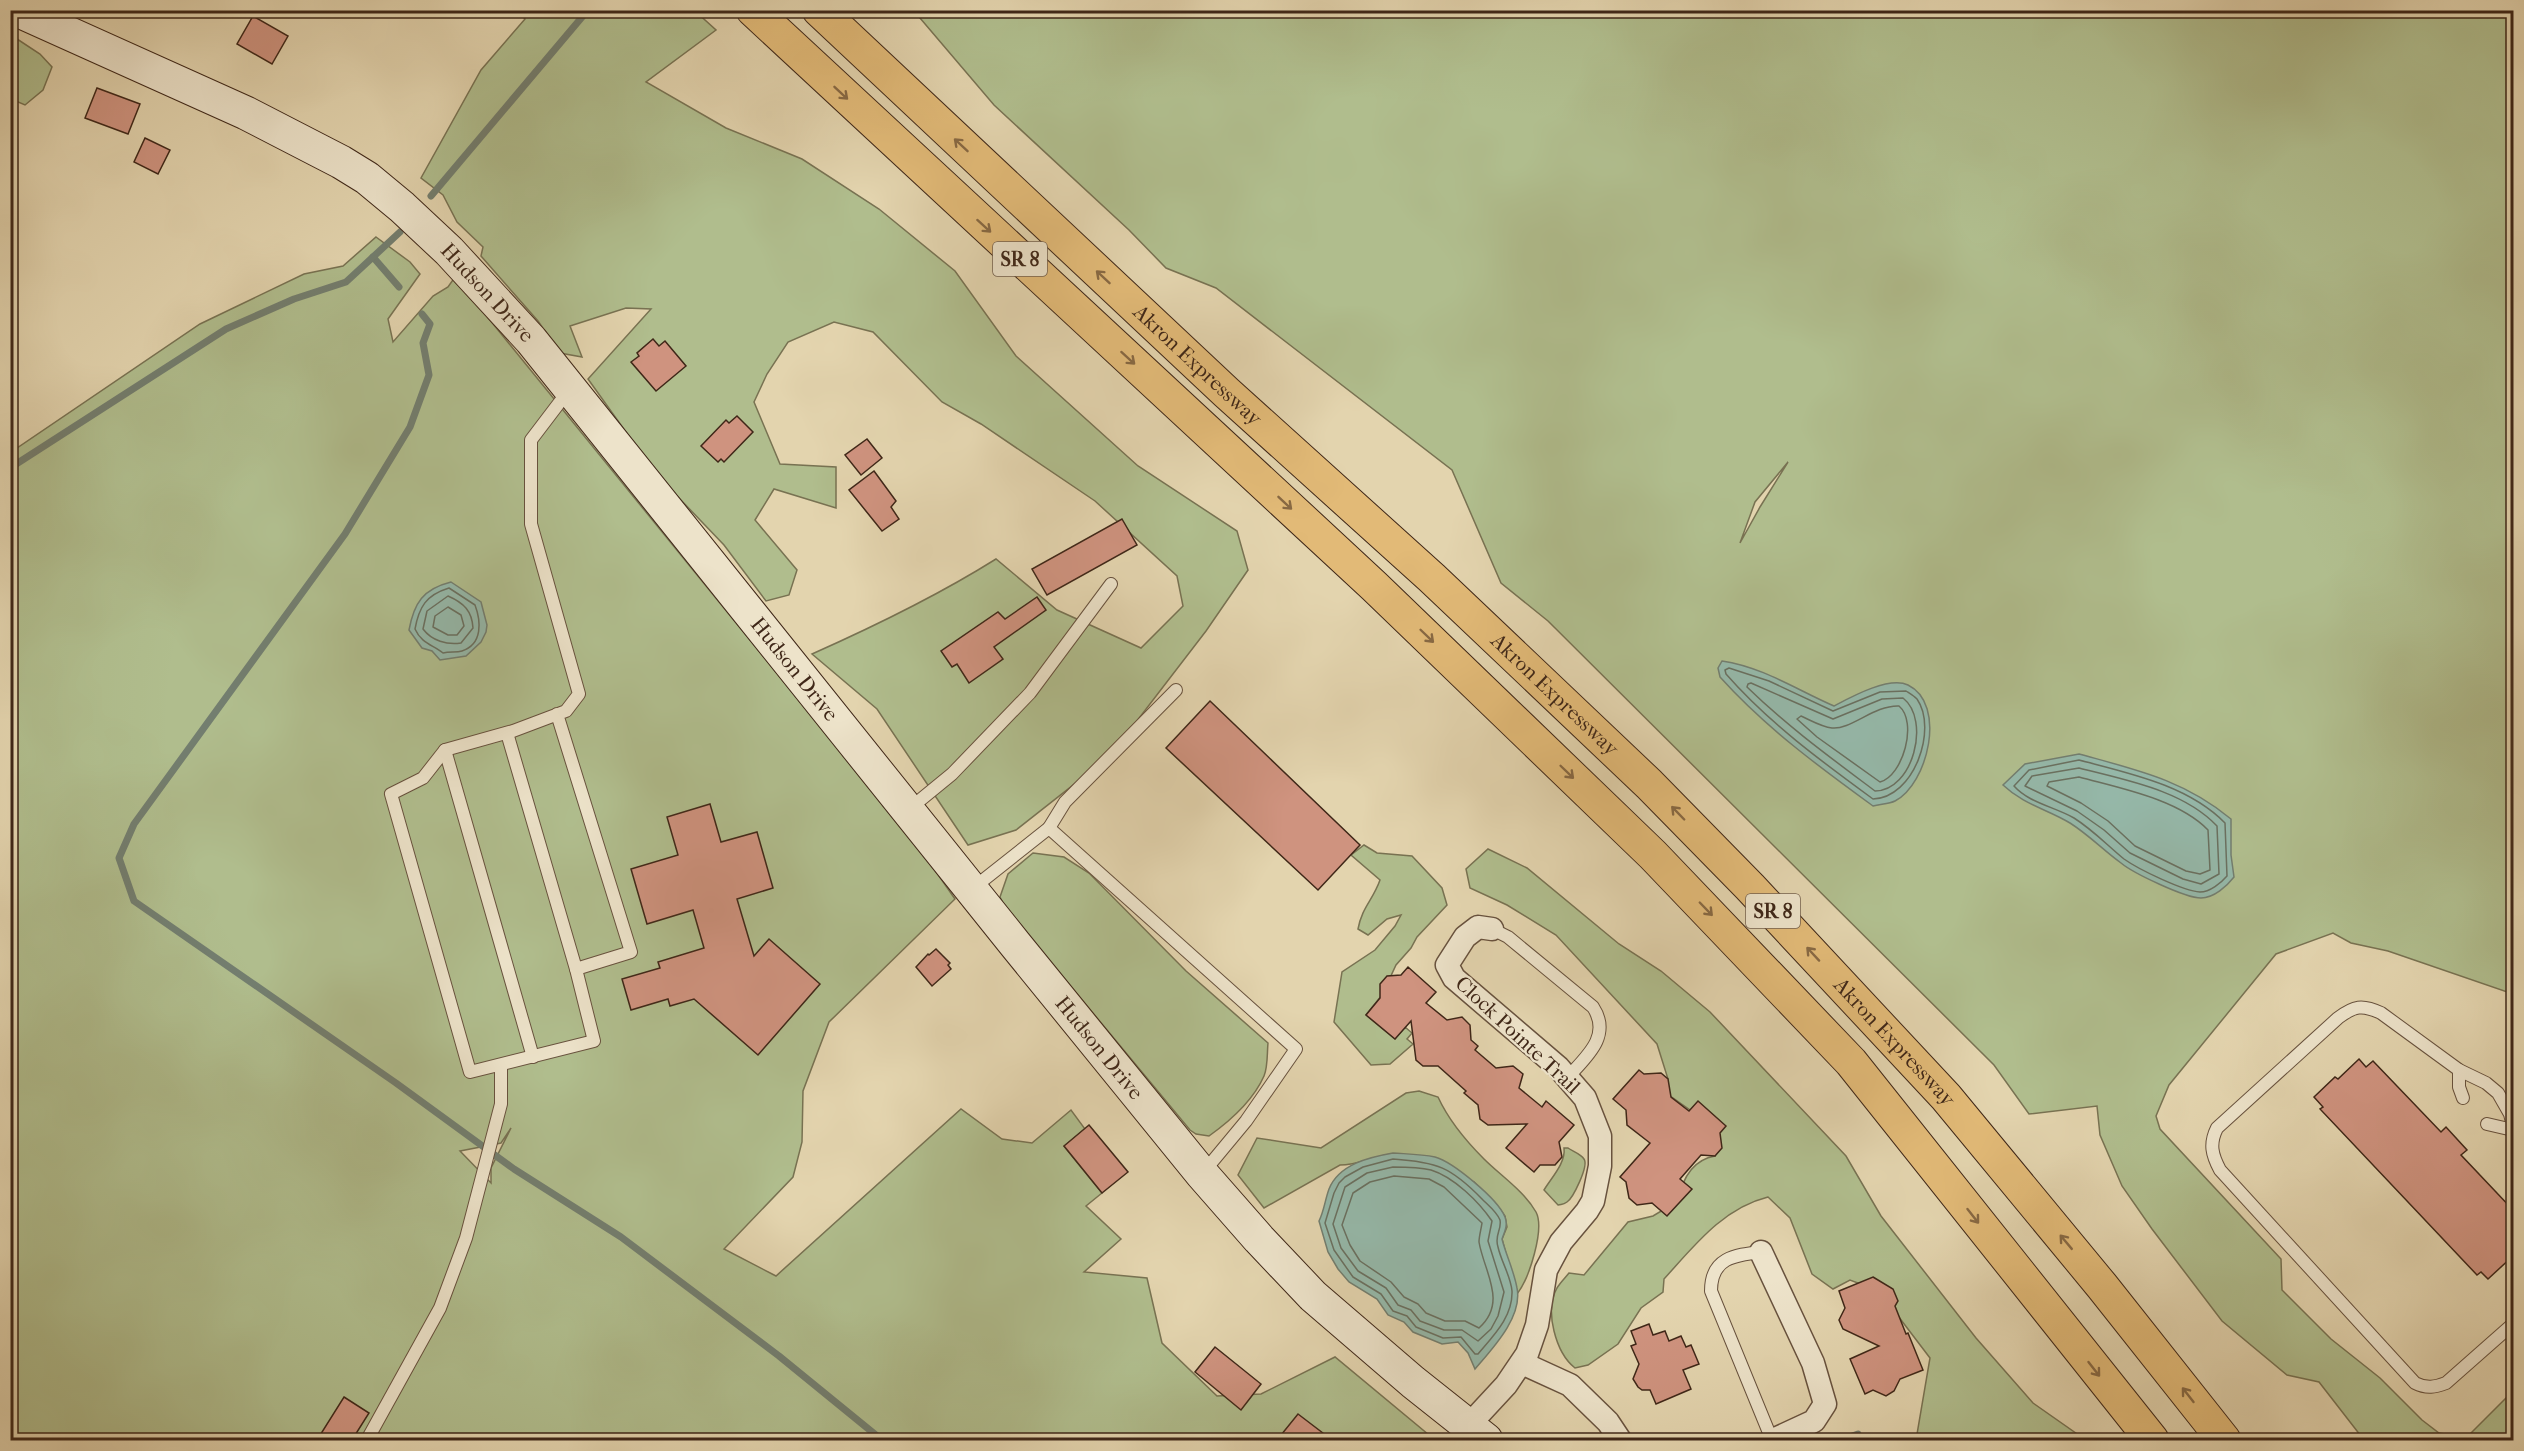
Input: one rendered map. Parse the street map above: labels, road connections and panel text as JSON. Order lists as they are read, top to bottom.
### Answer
{
  "streets": {
    "highway": ["SR 8", "Akron Expressway"],
    "street": ["Hudson Drive", "Clock Pointe Trail"]
  },
  "crossings": [
    ["Hudson Drive", "Clock Pointe Trail"]
  ]
}
